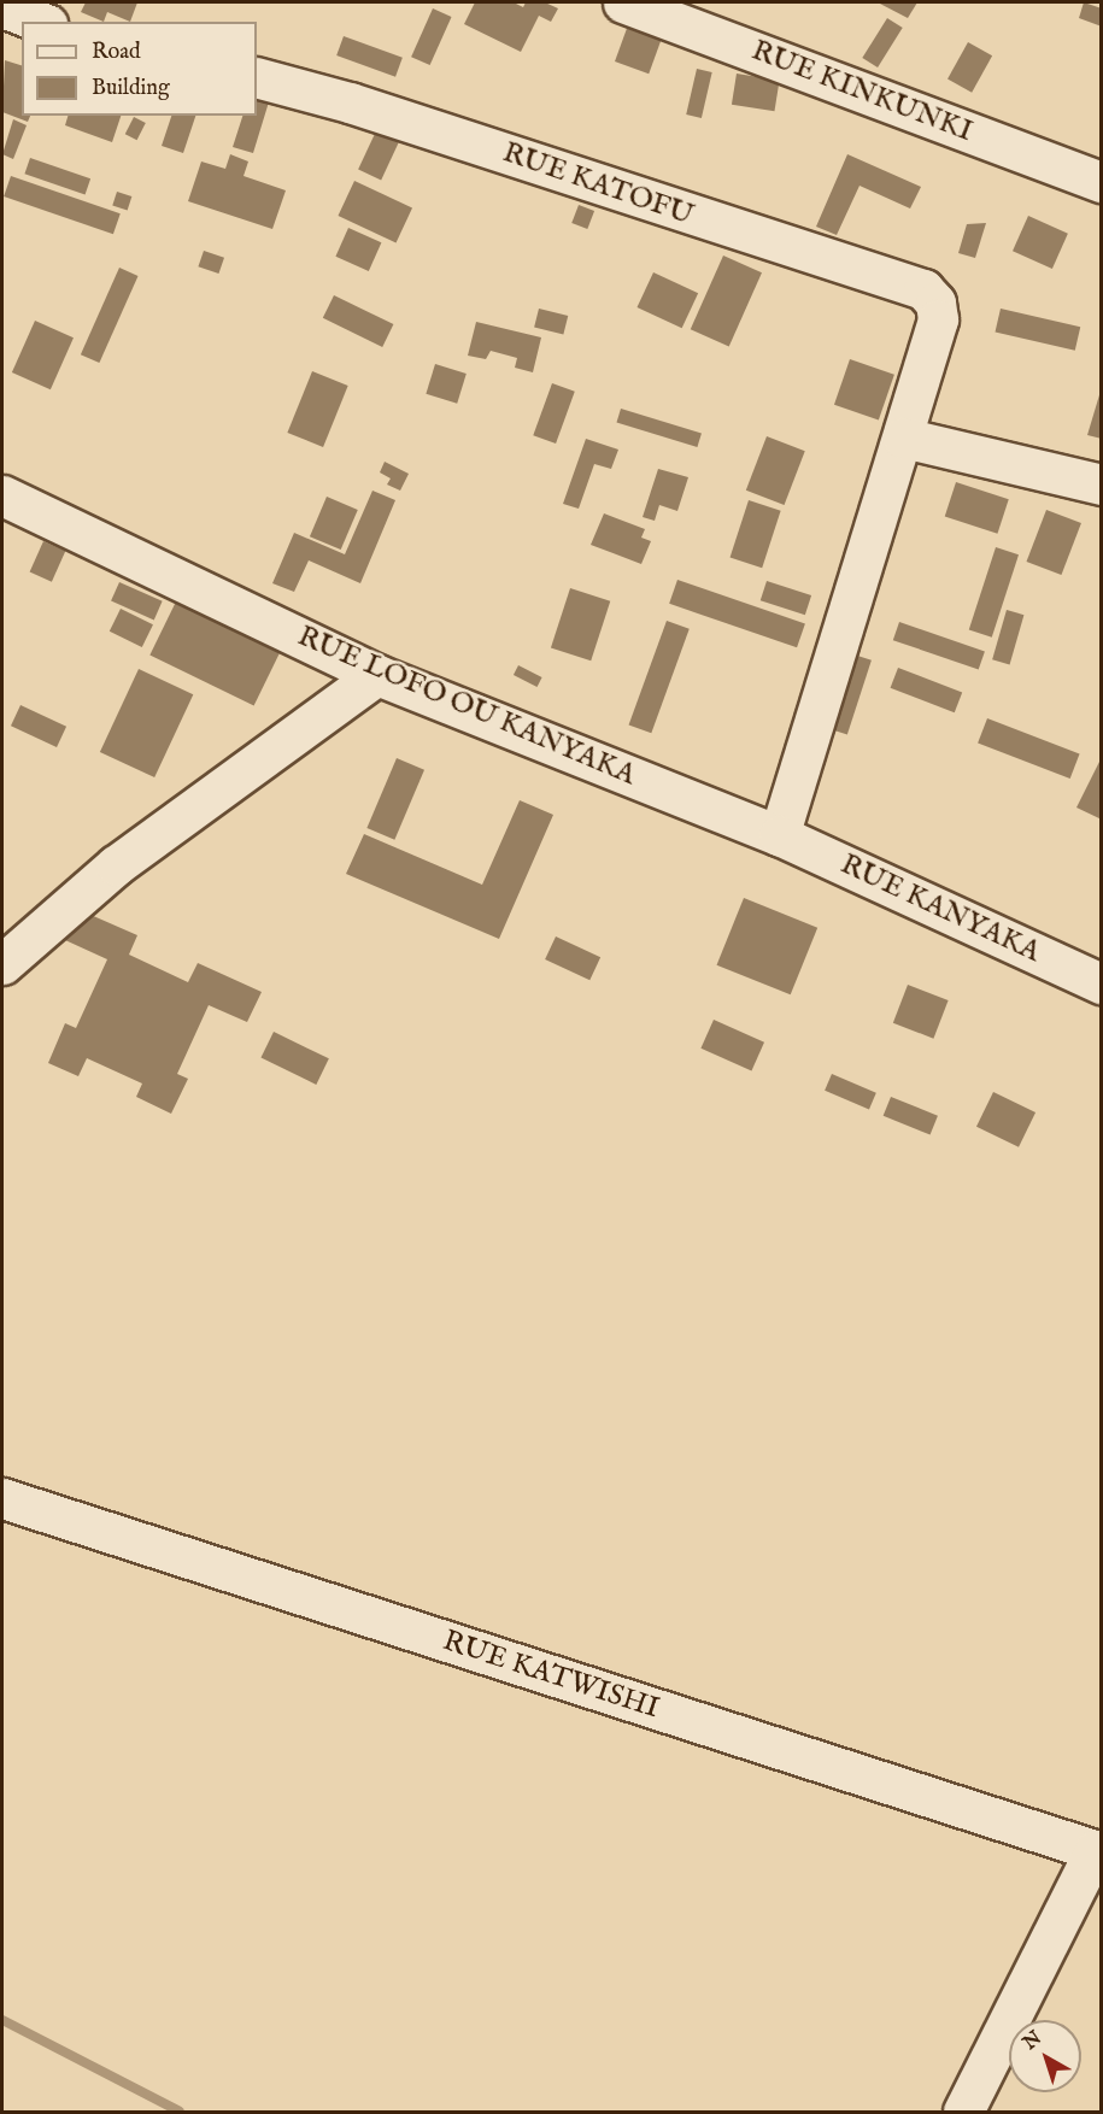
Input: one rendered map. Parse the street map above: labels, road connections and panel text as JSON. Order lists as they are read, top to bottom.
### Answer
{
  "streets": {
    "street": [
      "RUE KINKUNKI",
      "RUE KATOFU",
      "RUE LOFO OU KANYAKA",
      "RUE KANYAKA",
      "RUE KATWISHI"
    ]
  },
  "crossings": [
    ["RUE LOFO OU KANYAKA", "RUE KANYAKA"]
  ],
  "legend": ["Road", "Building"],
  "north": "top left"
}
